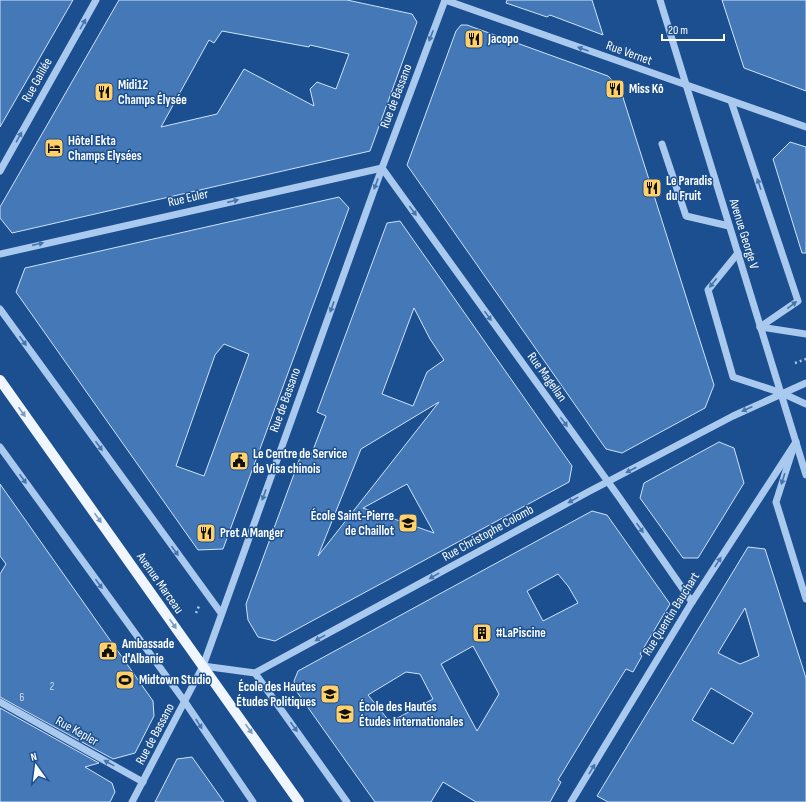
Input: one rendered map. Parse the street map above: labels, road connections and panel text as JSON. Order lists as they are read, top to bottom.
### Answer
{
  "streets": {
    "main road": ["Avenue Marceau"],
    "street": [
      "Rue Vernet",
      "Rue Galilée",
      "Rue de Bassano",
      "Rue Euler",
      "Avenue George V",
      "Rue Magellan",
      "Rue Christophe Colomb",
      "Rue Quentin Bauchart",
      "Rue Kepler"
    ]
  },
  "crossings": [
    ["Rue Vernet", "Rue de Bassano"],
    ["Rue Vernet", "Avenue George V"],
    ["Rue de Bassano", "Rue Euler"],
    ["Rue de Bassano", "Rue Magellan"],
    ["Rue de Bassano", "Avenue Marceau"],
    ["Rue de Bassano", "Rue Kepler"],
    ["Rue Euler", "Rue Magellan"],
    ["Avenue George V", "Rue Christophe Colomb"],
    ["Avenue George V", "Rue Quentin Bauchart"],
    ["Rue Magellan", "Rue Christophe Colomb"],
    ["Rue Magellan", "Rue Quentin Bauchart"]
  ],
  "one_way": [
    "Rue Vernet",
    "Rue Galilée",
    "Rue de Bassano",
    "Rue Euler",
    "Rue Magellan",
    "Rue Christophe Colomb",
    "Avenue Marceau",
    "Rue Quentin Bauchart",
    "Rue Kepler"
  ],
  "places": {
    "restaurant": [
      "Jacopo",
      "Miss Kō",
      "Midi12 Champs Élysée",
      "Le Paradis du Fruit",
      "Pret A Manger"
    ],
    "hotel": ["Hôtel Ekta Champs Elysées"],
    "public building": ["Le Centre de Service de Visa chinois", "Ambassade d'Albanie"],
    "school or university": ["École Saint-Pierre de Chaillot", "École des Hautes Études Politiques", "École des Hautes Études Internationales"],
    "building": ["#LaPiscine"],
    "sports": ["Midtown Studio"]
  },
  "house_numbers": ["2", "6"],
  "scale_bar": "20 m",
  "north": "top"
}
